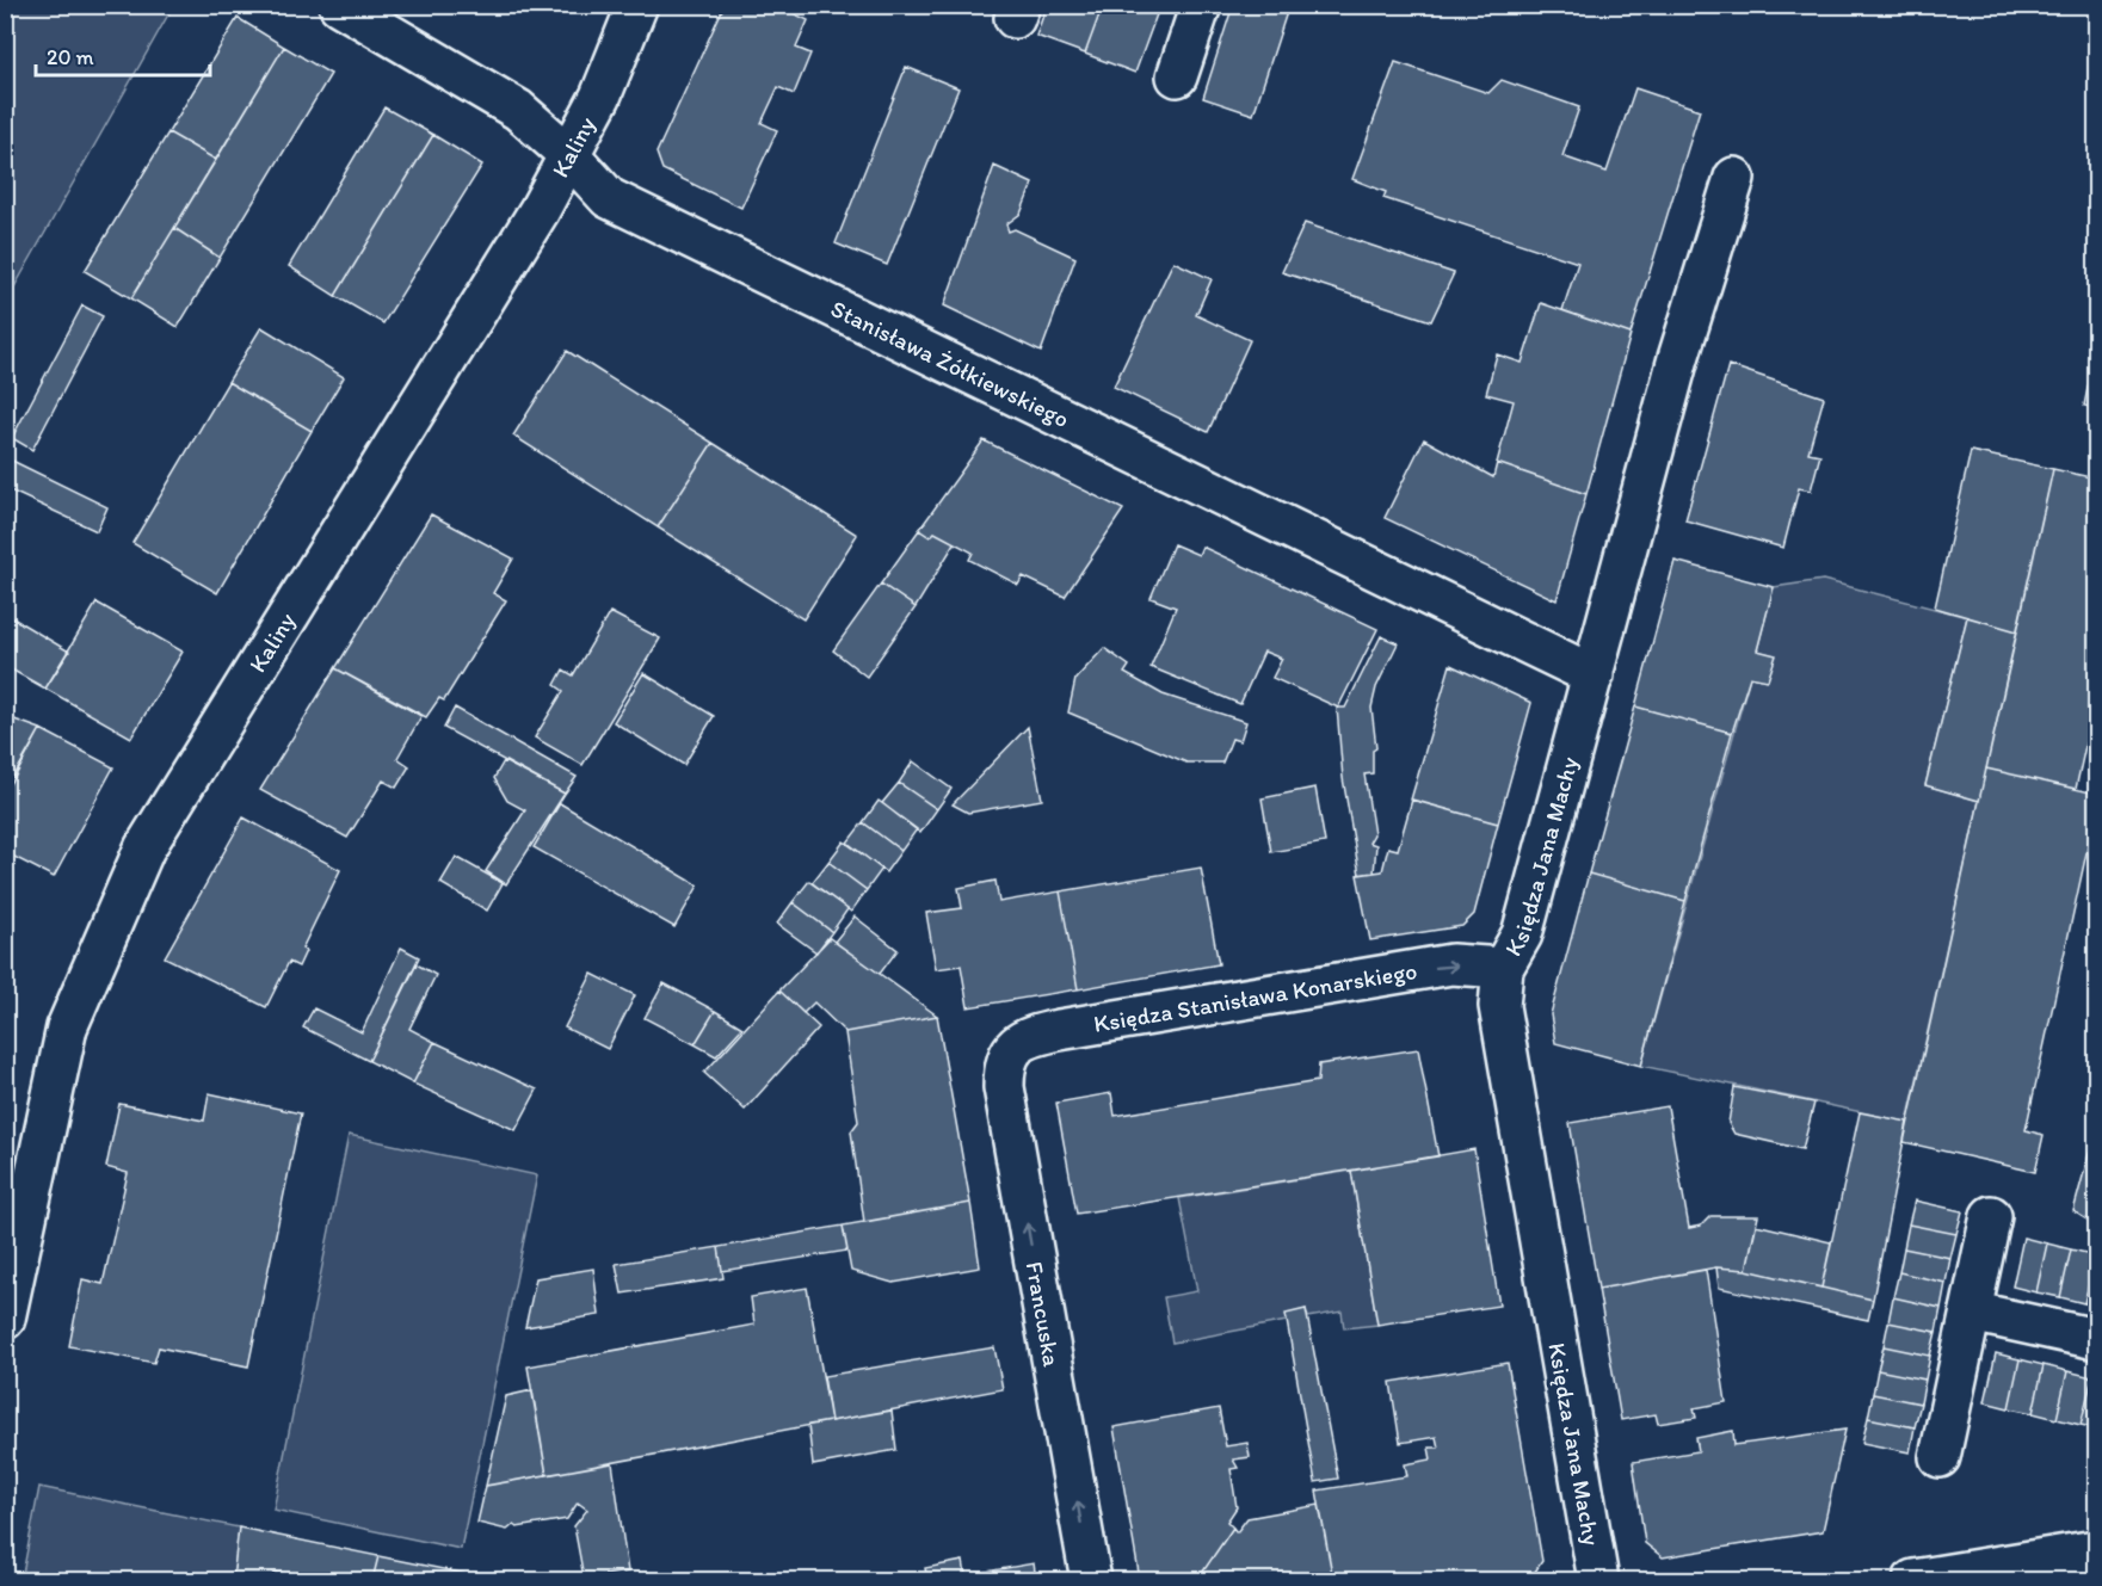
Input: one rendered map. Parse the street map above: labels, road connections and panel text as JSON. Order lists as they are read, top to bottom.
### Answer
{
  "streets": {
    "street": [
      "Kaliny",
      "Stanisława Żółkiewskiego",
      "Księdza Jana Machy",
      "Księdza Stanisława Konarskiego",
      "Francuska"
    ]
  },
  "crossings": [
    ["Kaliny", "Stanisława Żółkiewskiego"],
    ["Stanisława Żółkiewskiego", "Księdza Jana Machy"],
    ["Księdza Jana Machy", "Księdza Stanisława Konarskiego"],
    ["Księdza Stanisława Konarskiego", "Francuska"]
  ],
  "one_way": ["Księdza Stanisława Konarskiego", "Francuska"],
  "scale_bar": "20 m"
}
